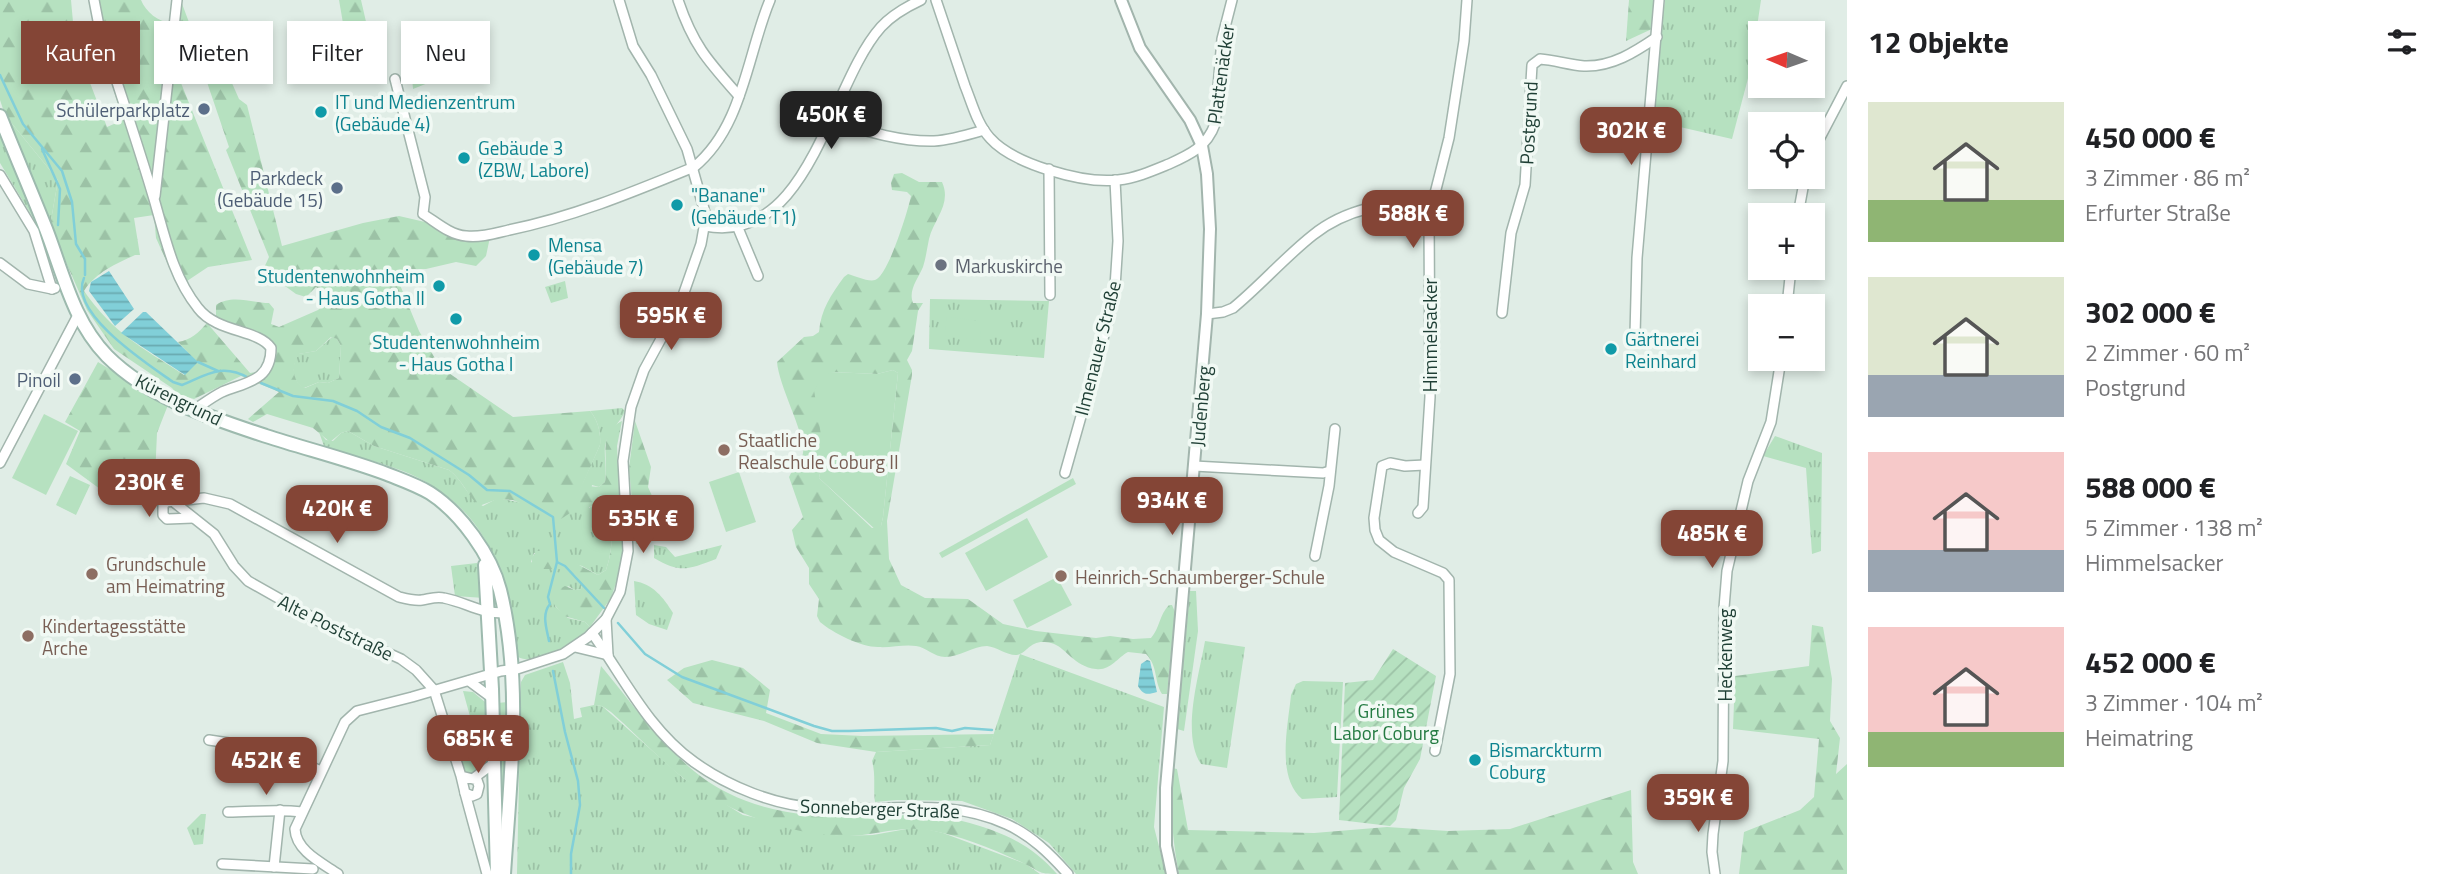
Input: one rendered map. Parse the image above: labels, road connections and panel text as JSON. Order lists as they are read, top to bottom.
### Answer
{
  "streets": {
    "main road": ["Kürengrund"],
    "street": [
      "Plattenäcker",
      "Postgrund",
      "Himmelsacker",
      "Ilmenauer Straße",
      "Judenberg",
      "Alte Poststraße",
      "Heckenweg",
      "Sonneberger Straße"
    ]
  },
  "crossings": [
    ["Plattenäcker", "Judenberg"]
  ],
  "parks": ["Grünes Labor Coburg"],
  "places": [
    "Schülerparkplatz",
    "IT und Medienzentrum (Gebäude 4)",
    "Gebäude 3 (ZBW, Labore)",
    "Parkdeck (Gebäude 15)",
    "\"Banane\" (Gebäude T1)",
    "Mensa (Gebäude 7)",
    "Markuskirche",
    "Studentenwohnheim - Haus Gotha II",
    "Studentenwohnheim - Haus Gotha I",
    "Gärtnerei Reinhard",
    "Pinoil",
    "Staatliche Realschule Coburg II",
    "Grundschule am Heimatring",
    "Heinrich-Schaumberger-Schule",
    "Kindertagesstätte Arche",
    "Bismarckturm Coburg"
  ],
  "north": "left",
  "page": {
    "heading": "12 Objekte",
    "map_buttons": ["+", "−"],
    "chip": [
      "Kaufen",
      "Mieten",
      "Filter",
      "Neu"
    ],
    "list": [
      {
        "name": "450 000 €",
        "note": "3 Zimmer · 86 m² · Erfurter Straße"
      },
      {
        "name": "302 000 €",
        "note": "2 Zimmer · 60 m² · Postgrund"
      },
      {
        "name": "588 000 €",
        "note": "5 Zimmer · 138 m² · Himmelsacker"
      },
      {
        "name": "452 000 €",
        "note": "3 Zimmer · 104 m² · Heimatring"
      }
    ],
    "price": [
      "450K €",
      "302K €",
      "588K €",
      "595K €",
      "230K €",
      "934K €",
      "420K €",
      "535K €",
      "485K €",
      "685K €",
      "452K €",
      "359K €"
    ]
  }
}
